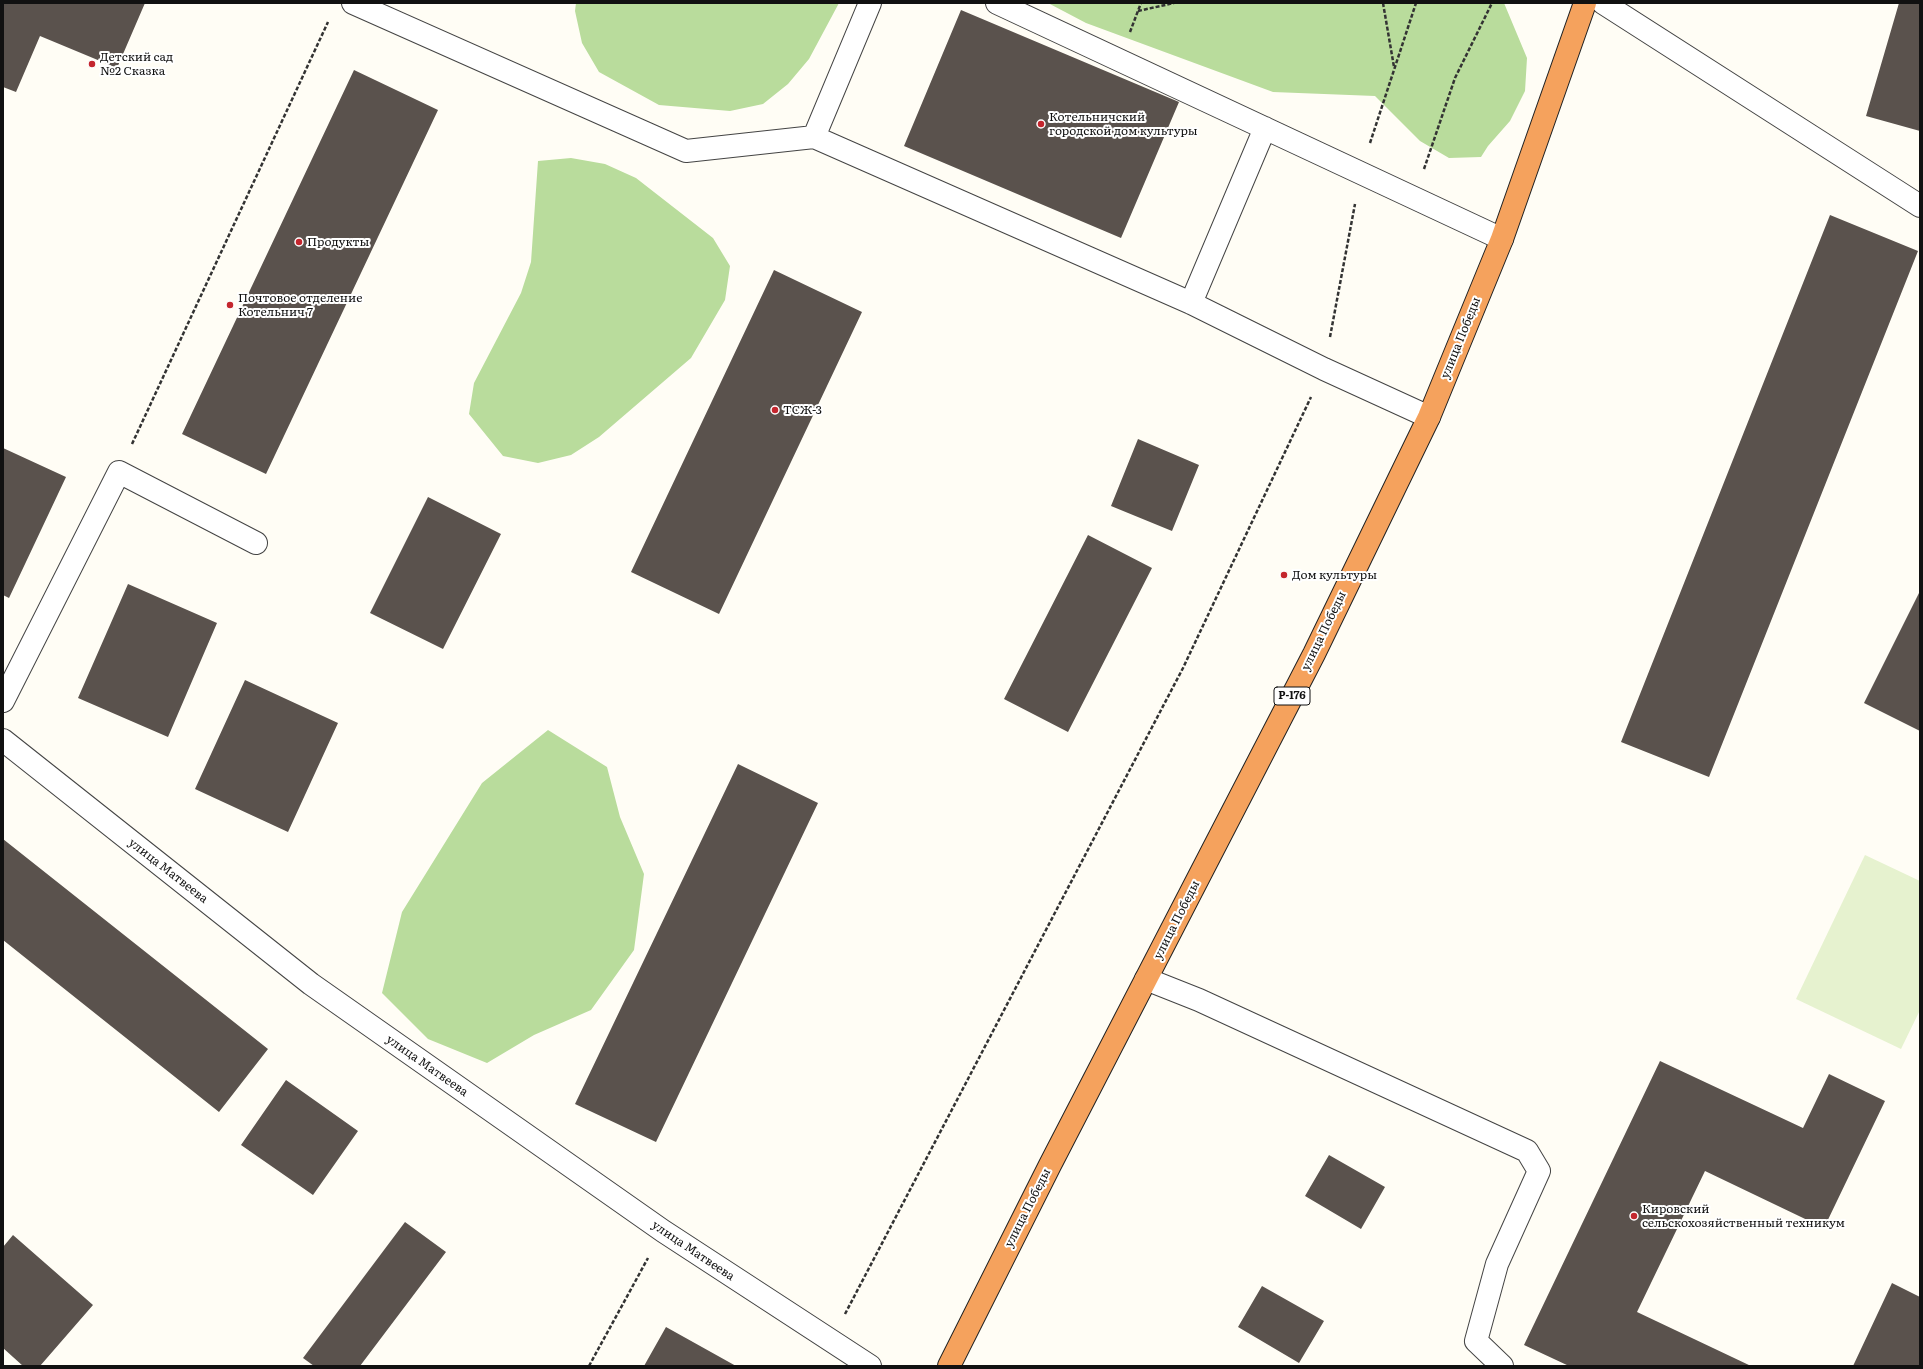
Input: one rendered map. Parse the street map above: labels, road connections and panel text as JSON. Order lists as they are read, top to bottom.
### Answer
{
  "streets": {
    "highway": ["улица Победы", "Р-176"],
    "street": ["улица Матвеева"]
  },
  "places": [
    "Детский сад №2 Сказка",
    "Котельничский городской дом культуры",
    "Продукты",
    "Почтовое отделение Котельнич 7",
    "ТСЖ-3",
    "Дом культуры",
    "Кировский сельскохозяйственный техникум"
  ]
}
